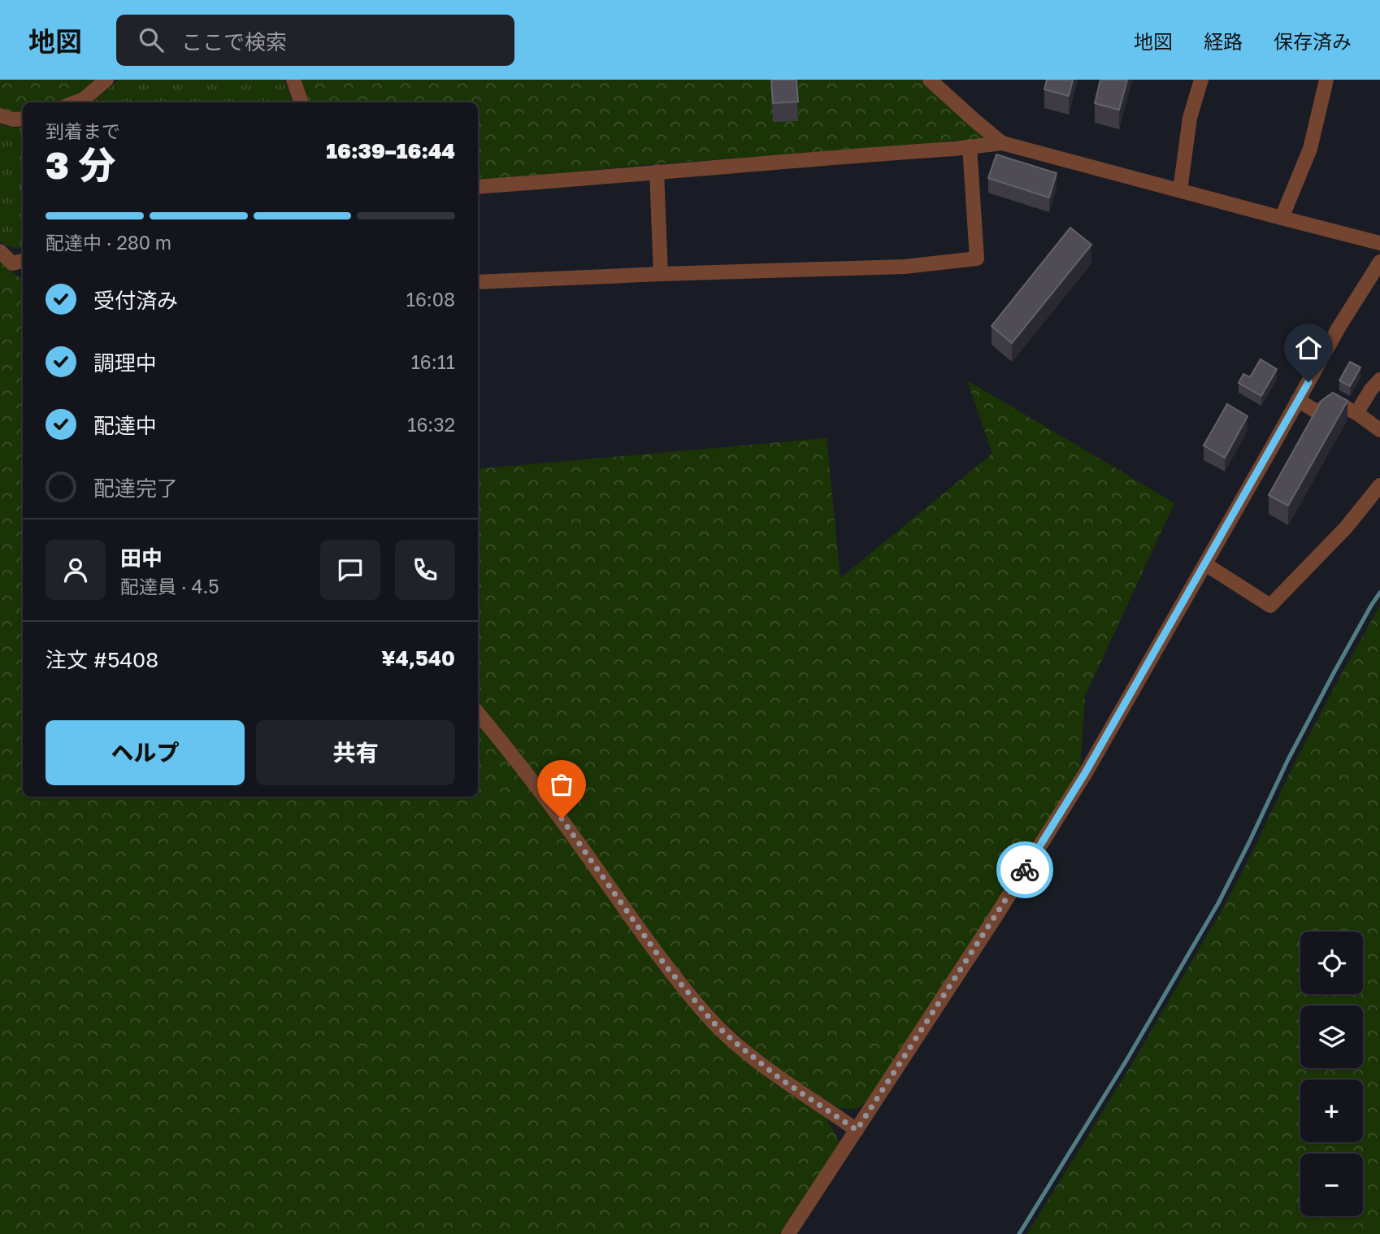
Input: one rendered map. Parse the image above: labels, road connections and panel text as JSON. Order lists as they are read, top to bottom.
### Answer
{
  "page": {
    "header": "地図",
    "search": "ここで検索",
    "nav": ["地図", "経路", "保存済み"],
    "heading": ["3 分", "到着まで", "16:39–16:44"],
    "panel": [
      "田中",
      "配達員 · 4.5",
      "注文 #5408",
      "¥4,540"
    ],
    "bar": "配達中 · 280 m",
    "list": [
      ["受付済み", "16:08"],
      ["調理中", "16:11"],
      ["配達中", "16:32"],
      "配達完了"
    ],
    "buttons": ["ヘルプ", "共有"],
    "map_buttons": ["+", "−"]
  }
}
